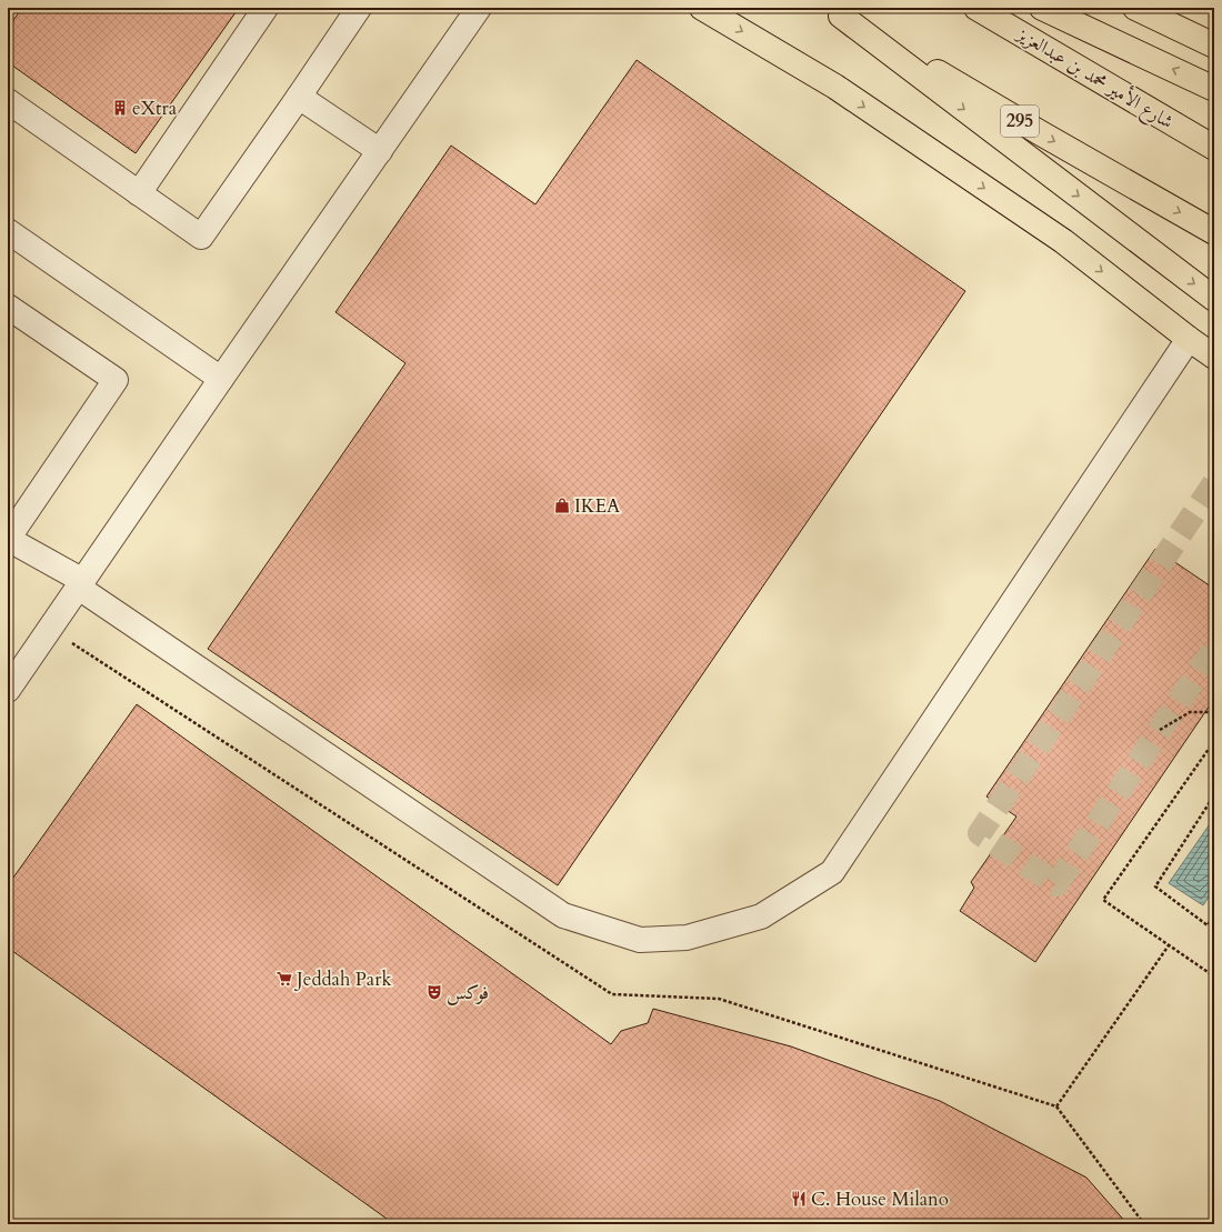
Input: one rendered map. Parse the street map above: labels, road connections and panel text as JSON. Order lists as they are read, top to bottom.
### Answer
{
  "streets": {
    "main road": ["شارع الأمير محمد بن عبدالعزيز", "295"]
  },
  "places": {
    "building": ["eXtra"],
    "shop": ["IKEA"],
    "supermarket": ["Jeddah Park"],
    "theatre": ["فوكس"],
    "restaurant": ["C. House Milano"]
  }
}
